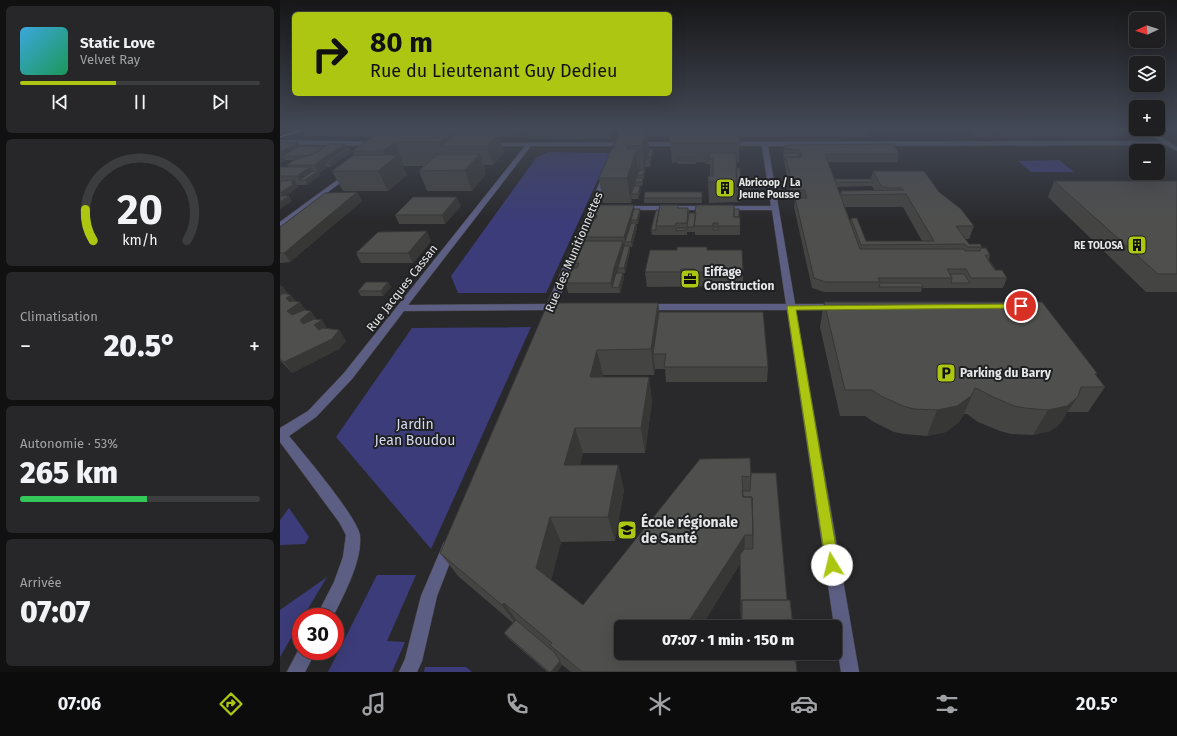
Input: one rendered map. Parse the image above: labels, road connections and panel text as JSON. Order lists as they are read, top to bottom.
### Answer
{
  "streets": {
    "street": ["Rue des Munitionnettes", "Rue Jacques Cassan"]
  },
  "parks": ["Jardin Jean Boudou"],
  "places": {
    "building": ["Abricoop / La Jeune Pousse", "RE TOLOSA"],
    "office": ["Eiffage Construction"],
    "parking": ["Parking du Barry"],
    "school or university": ["École régionale de Santé"]
  },
  "north": "left",
  "page": {
    "map_buttons": ["+", "−"],
    "turn": ["80 m", "Rue du Lieutenant Guy Dedieu"],
    "song": ["Static Love", "Velvet Ray"],
    "tile": [
      "Climatisation",
      ["Autonomie · 53%", "265 km"],
      ["Arrivée", "07:07"]
    ],
    "heat": ["−", "20.5°", "+"],
    "limit": "30",
    "trip": "07:07 · 1 min · 150 m",
    "tabs": ["07:06", "20.5°"],
    "gauge": ["20", "km/h"]
  }
}
